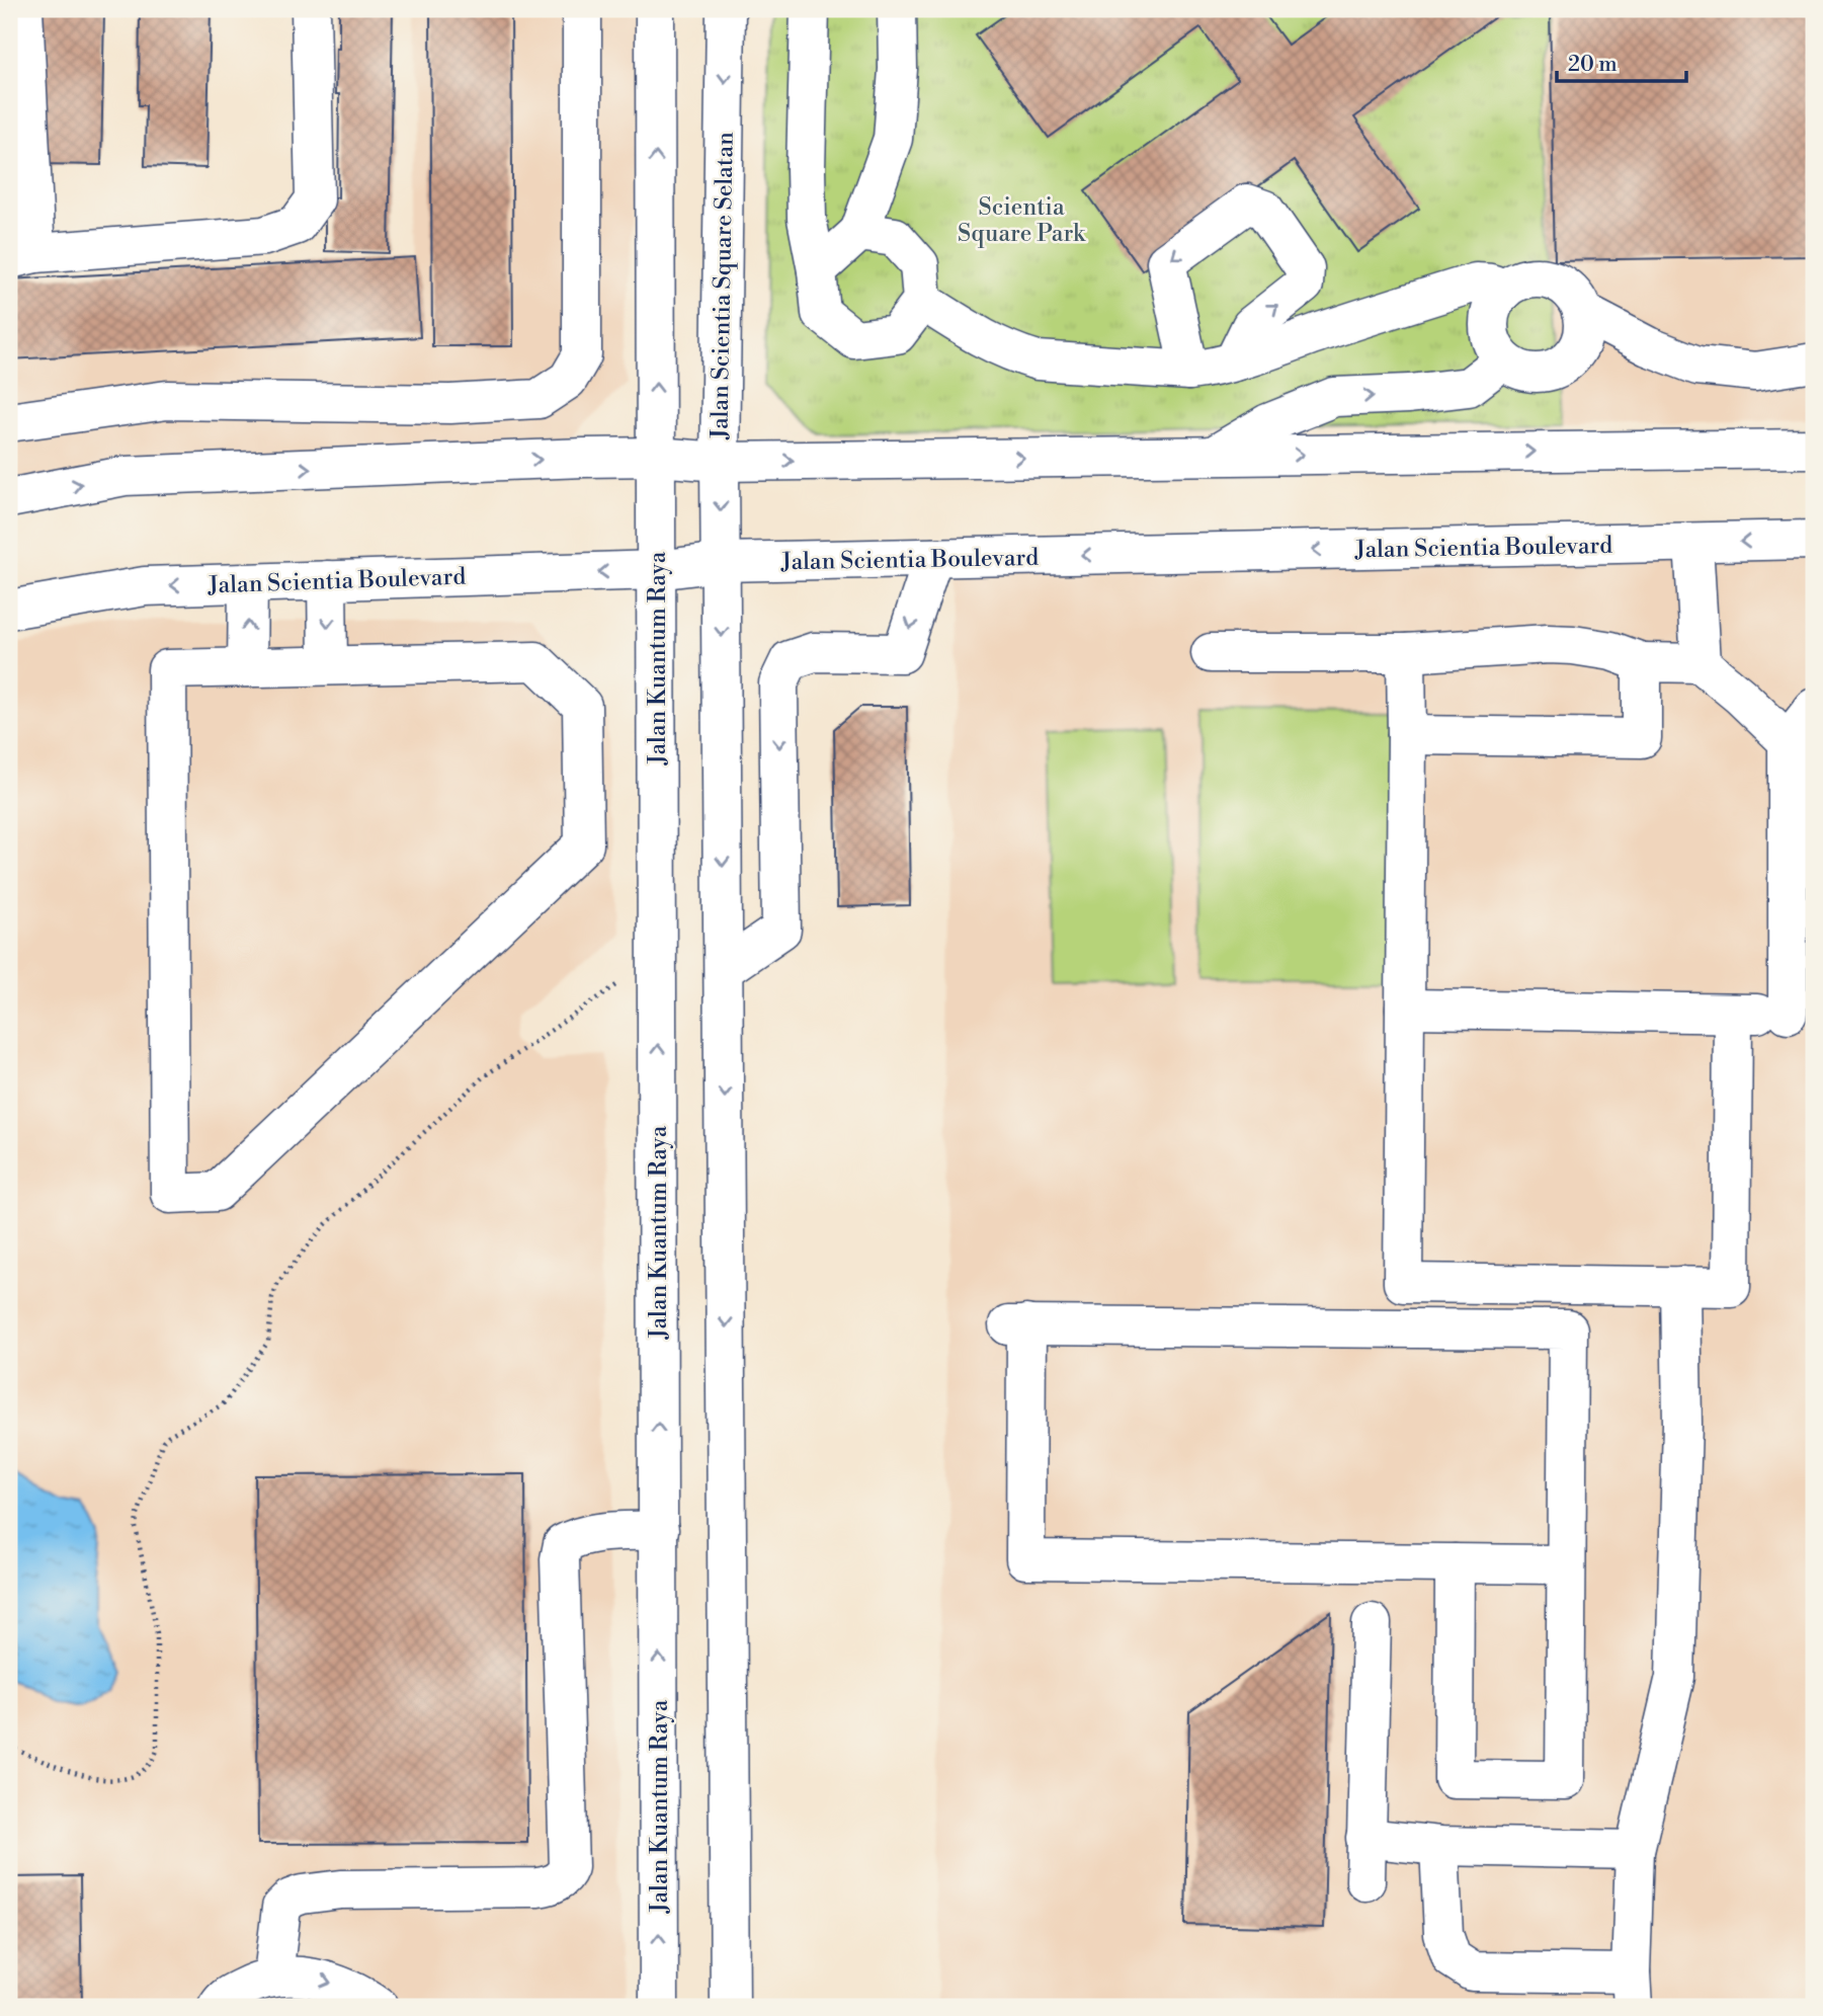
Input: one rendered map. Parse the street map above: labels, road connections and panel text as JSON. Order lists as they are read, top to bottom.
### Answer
{
  "streets": {
    "street": ["Jalan Scientia Square Selatan", "Jalan Scientia Boulevard", "Jalan Kuantum Raya"]
  },
  "crossings": [
    ["Jalan Scientia Square Selatan", "Jalan Scientia Boulevard"],
    ["Jalan Scientia Boulevard", "Jalan Kuantum Raya"]
  ],
  "parks": ["Scientia Square Park"],
  "scale_bar": "20 m"
}
